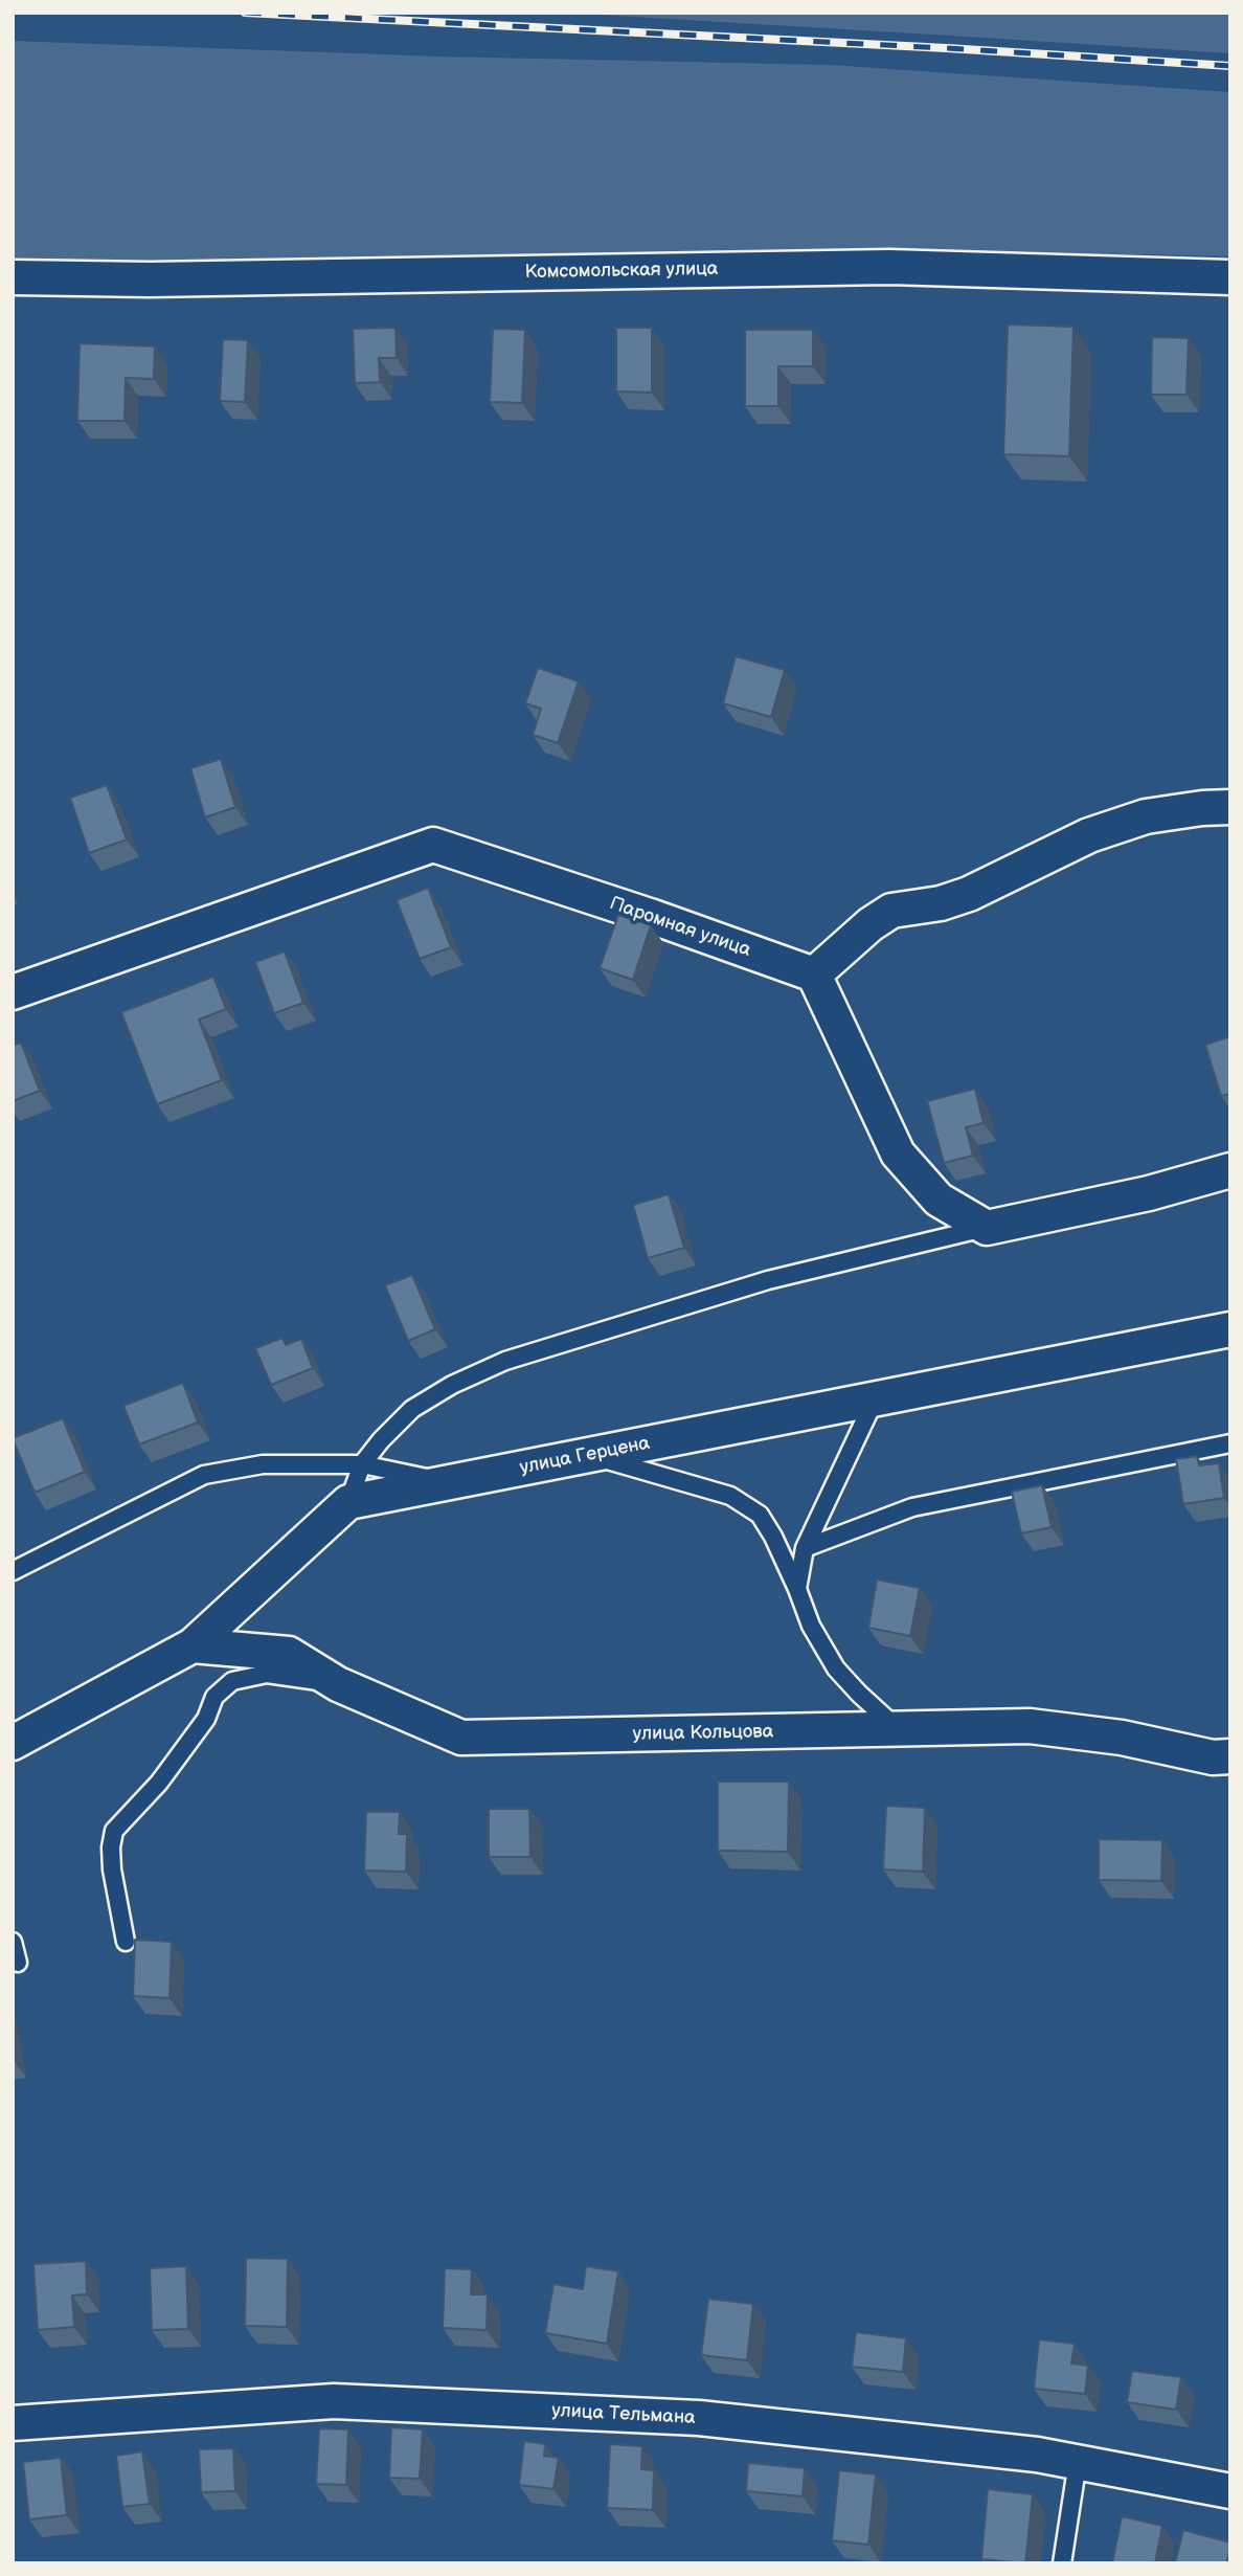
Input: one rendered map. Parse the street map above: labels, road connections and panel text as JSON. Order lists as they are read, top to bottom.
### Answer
{
  "streets": {
    "street": [
      "Комсомольская улица",
      "Паромная улица",
      "улица Герцена",
      "улица Кольцова",
      "улица Тельмана"
    ]
  }
}
